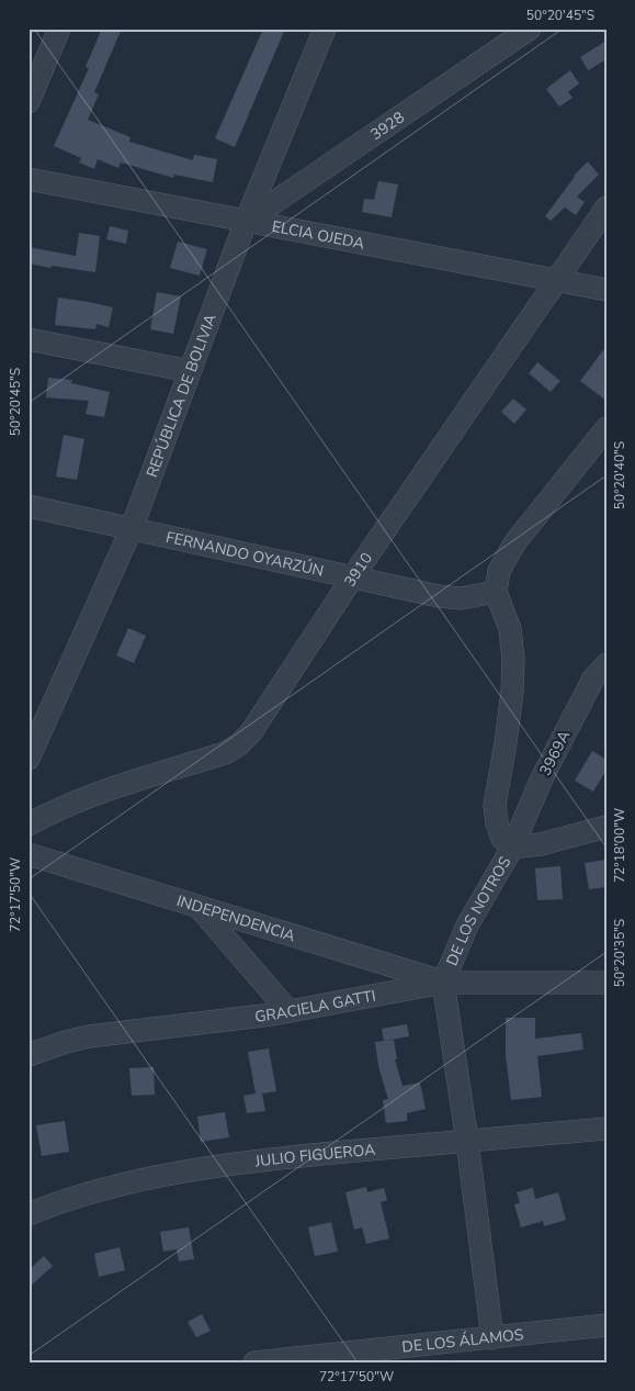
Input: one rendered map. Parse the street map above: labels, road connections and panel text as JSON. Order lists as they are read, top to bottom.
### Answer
{
  "streets": {
    "street": [
      "3928",
      "ELCIA OJEDA",
      "REPÚBLICA DE BOLIVIA",
      "FERNANDO OYARZÚN",
      "3910",
      "3969A",
      "DE LOS NOTROS",
      "INDEPENDENCIA",
      "GRACIELA GATTI",
      "JULIO FIGUEROA",
      "DE LOS ÁLAMOS"
    ]
  },
  "crossings": [
    ["3928", "ELCIA OJEDA"],
    ["3928", "REPÚBLICA DE BOLIVIA"],
    ["ELCIA OJEDA", "REPÚBLICA DE BOLIVIA"],
    ["ELCIA OJEDA", "3910"],
    ["REPÚBLICA DE BOLIVIA", "FERNANDO OYARZÚN"],
    ["FERNANDO OYARZÚN", "3910"],
    ["FERNANDO OYARZÚN", "DE LOS NOTROS"],
    ["3969A", "DE LOS NOTROS"],
    ["DE LOS NOTROS", "INDEPENDENCIA"],
    ["DE LOS NOTROS", "GRACIELA GATTI"],
    ["DE LOS NOTROS", "JULIO FIGUEROA"],
    ["DE LOS NOTROS", "DE LOS ÁLAMOS"],
    ["INDEPENDENCIA", "GRACIELA GATTI"]
  ],
  "coordinates": [
    "50°20'45\"S",
    "50°20'40\"S",
    "72°18'00\"W",
    "72°17'50\"W",
    "50°20'35\"S"
  ]
}
